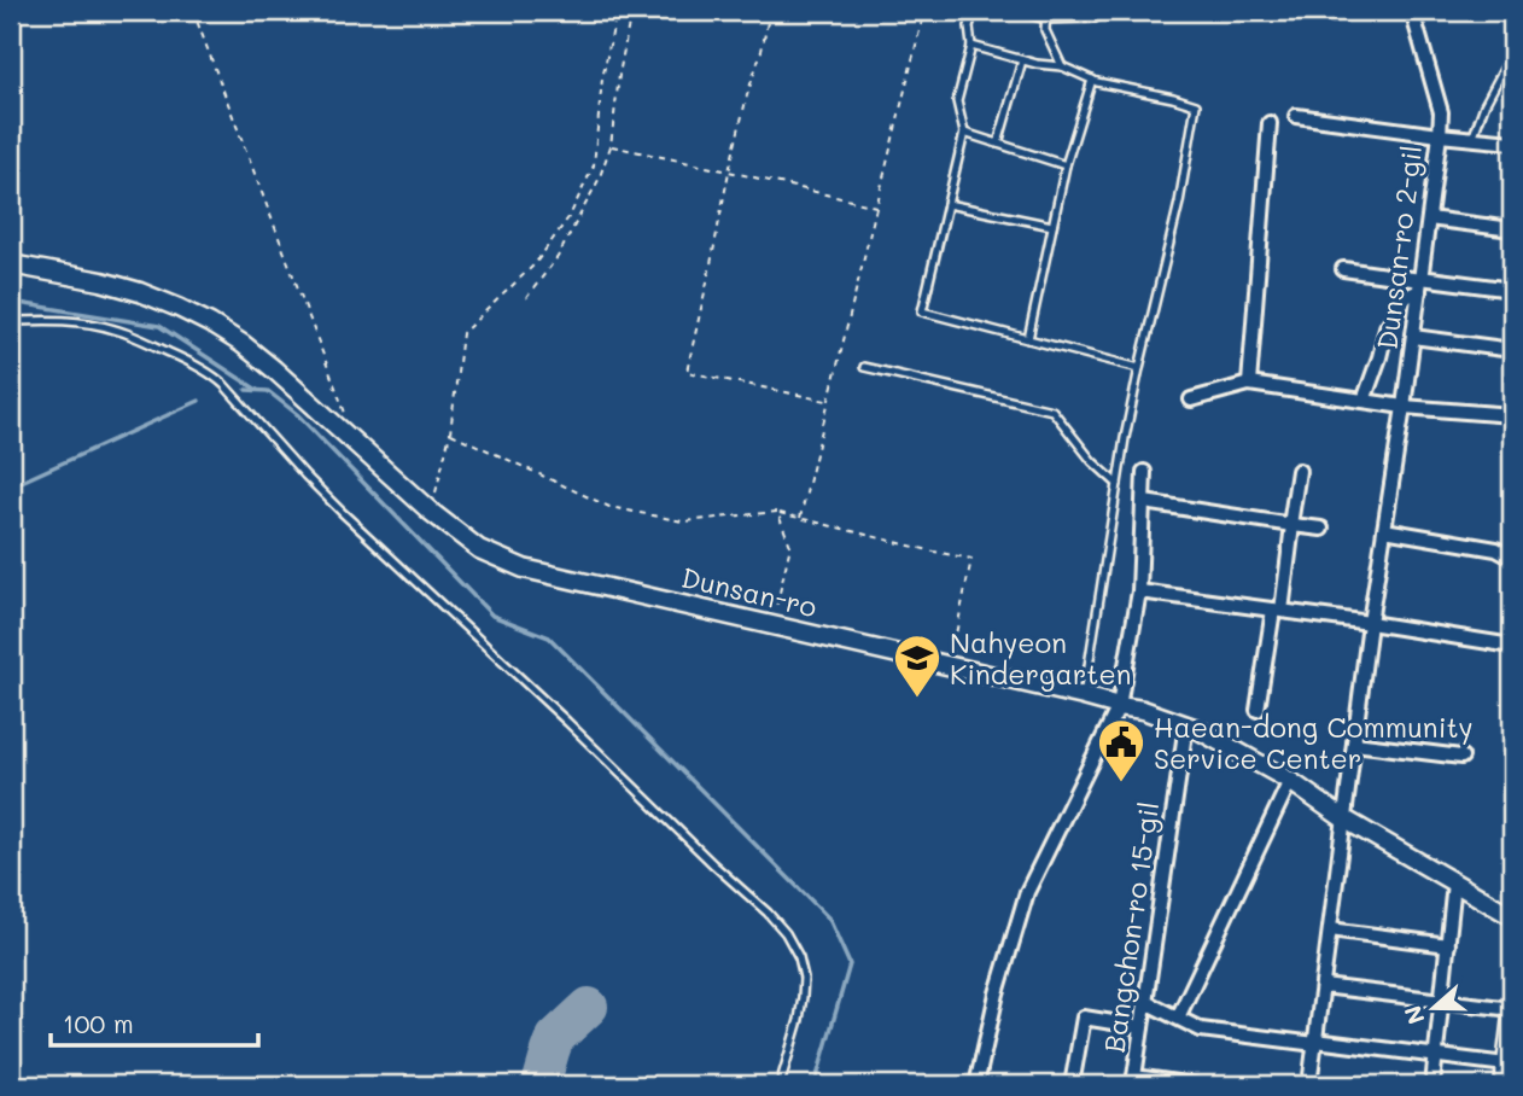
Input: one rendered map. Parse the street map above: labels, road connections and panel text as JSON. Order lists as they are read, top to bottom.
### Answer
{
  "streets": {
    "street": ["Dunsan-ro 2-gil", "Dunsan-ro", "Bangchon-ro 15-gil"]
  },
  "crossings": [
    ["Dunsan-ro 2-gil", "Dunsan-ro"],
    ["Dunsan-ro", "Bangchon-ro 15-gil"]
  ],
  "places": {
    "school or university": ["Nahyeon Kindergarten"],
    "public building": ["Haean-dong Community Service Center"]
  },
  "scale_bar": "100 m",
  "north": "left"
}
